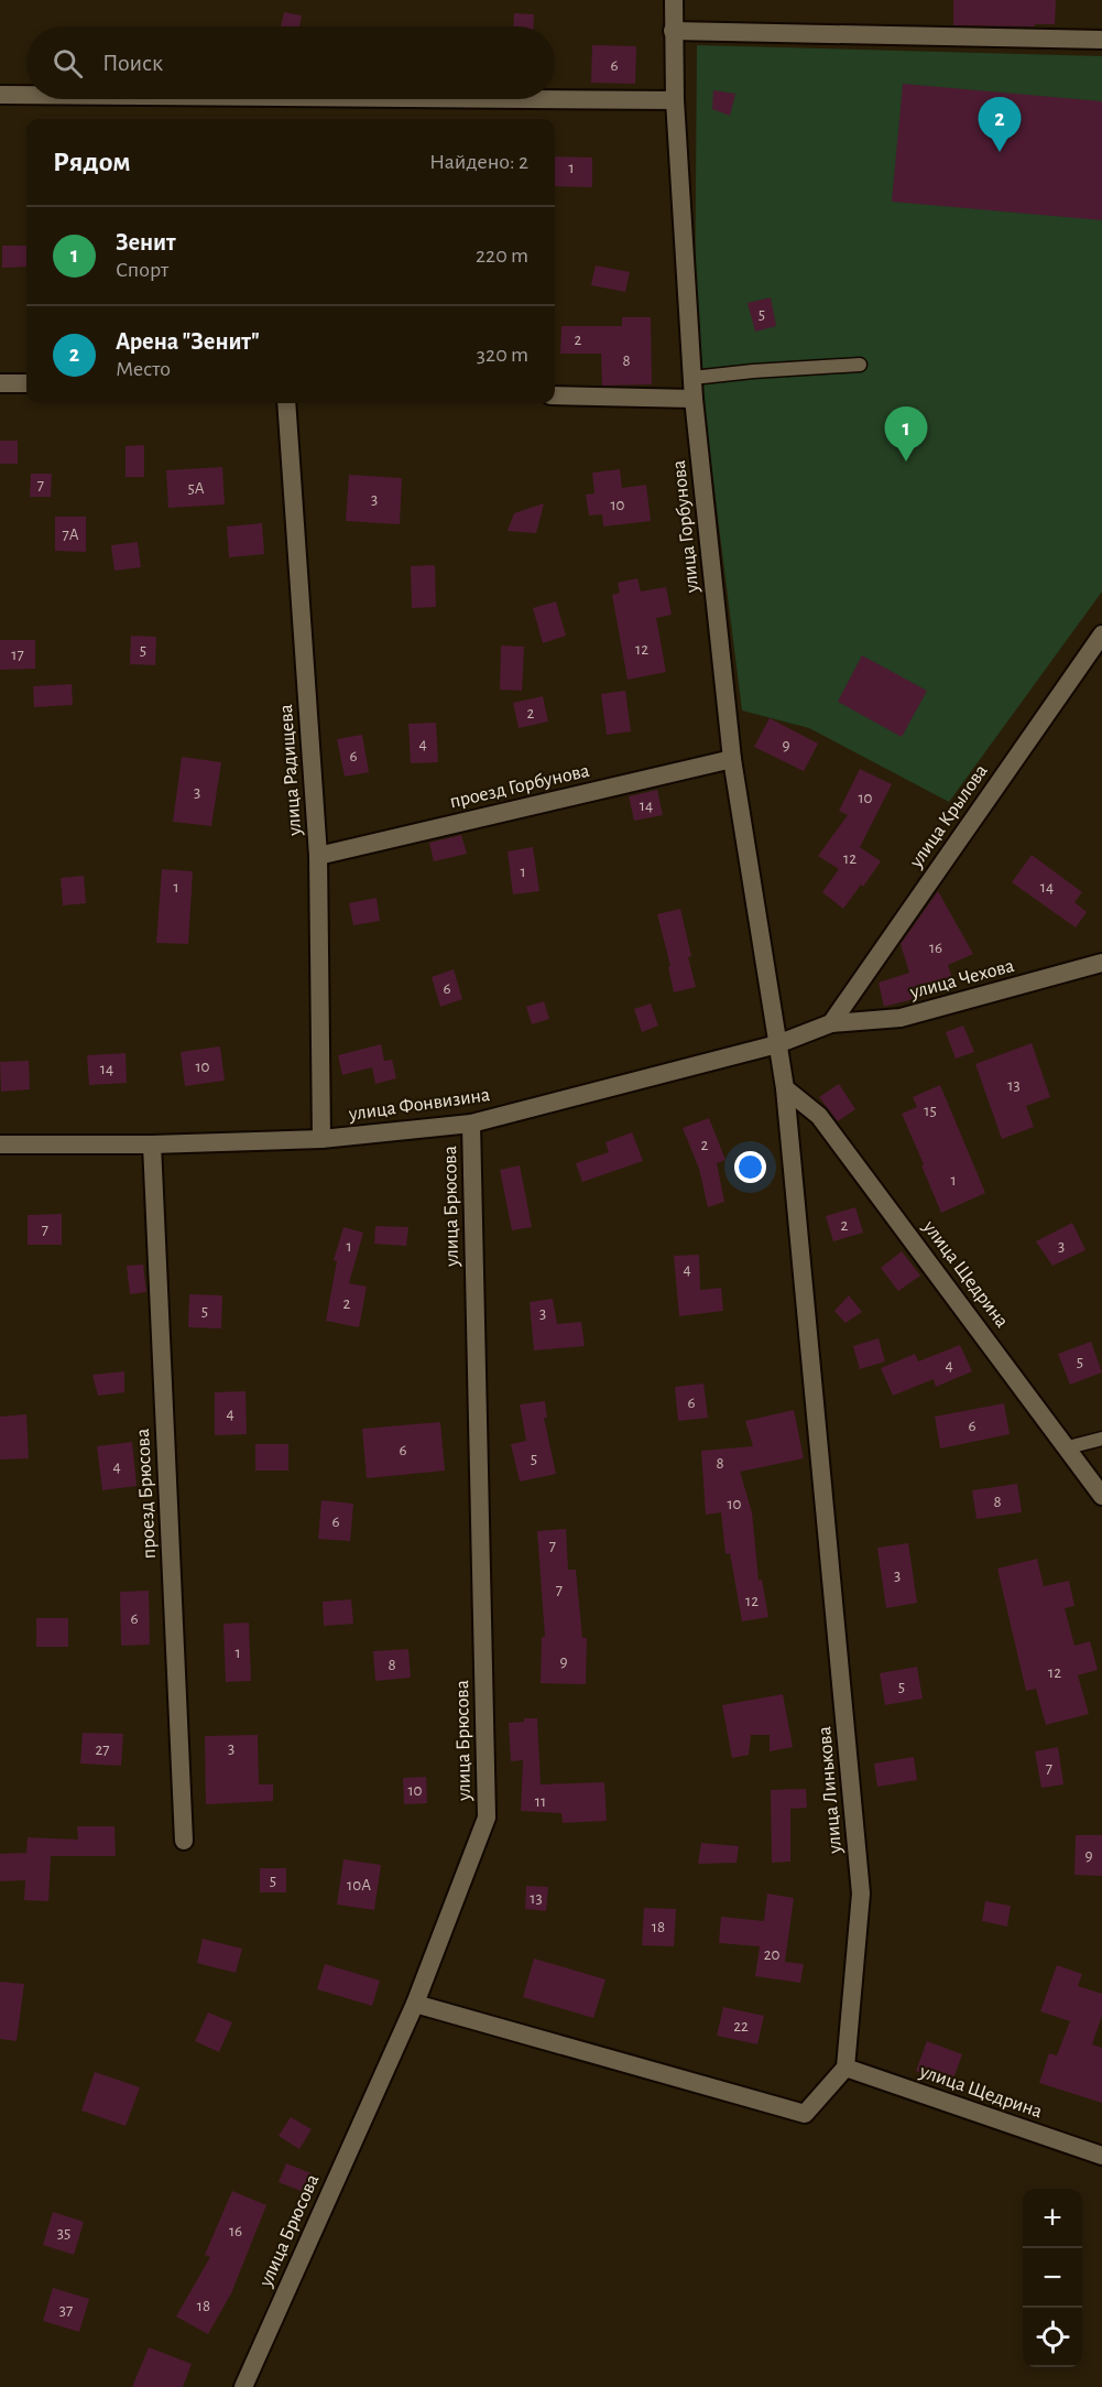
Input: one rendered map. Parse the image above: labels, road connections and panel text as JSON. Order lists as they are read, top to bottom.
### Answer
{
  "streets": {
    "street": [
      "улица Горбунова",
      "улица Радищева",
      "проезд Горбунова",
      "улица Крылова",
      "улица Чехова",
      "улица Фонвизина",
      "улица Брюсова",
      "улица Щедрина",
      "проезд Брюсова",
      "улица Линькова"
    ]
  },
  "crossings": [
    ["улица Горбунова", "проезд Горбунова"],
    ["улица Горбунова", "улица Фонвизина"],
    ["улица Горбунова", "улица Линькова"],
    ["улица Радищева", "проезд Горбунова"],
    ["улица Радищева", "улица Фонвизина"],
    ["улица Крылова", "улица Чехова"],
    ["улица Крылова", "улица Фонвизина"],
    ["улица Чехова", "улица Фонвизина"],
    ["улица Фонвизина", "улица Брюсова"],
    ["улица Фонвизина", "проезд Брюсова"],
    ["улица Фонвизина", "улица Линькова"],
    ["улица Щедрина", "улица Линькова"]
  ],
  "house_numbers": [
    "6",
    "1",
    "5",
    "2",
    "8",
    "7",
    "5А",
    "3",
    "10",
    "7А",
    "12",
    "5",
    "17",
    "2",
    "4",
    "9",
    "6",
    "3",
    "10",
    "14",
    "12",
    "1",
    "1",
    "14",
    "16",
    "6",
    "10",
    "14",
    "13",
    "15",
    "2",
    "1",
    "2",
    "7",
    "1",
    "3",
    "4",
    "2",
    "5",
    "3",
    "5",
    "4",
    "6",
    "4",
    "6",
    "6",
    "5",
    "8",
    "4",
    "8",
    "10",
    "6",
    "7",
    "3",
    "7",
    "12",
    "6",
    "1",
    "9",
    "8",
    "12",
    "5",
    "3",
    "27",
    "7",
    "10",
    "11",
    "9",
    "5",
    "10А",
    "13",
    "18",
    "20",
    "22",
    "16",
    "35",
    "18",
    "37"
  ],
  "page": {
    "search": "Поиск",
    "pins": ["2", "1"],
    "heading": ["Рядом", "Найдено: 2"],
    "list": [
      {
        "mark": "1",
        "name": "Зенит",
        "note": "Спорт",
        "value": "220 m"
      },
      {
        "mark": "2",
        "name": "Арена \"Зенит\"",
        "note": "Место",
        "value": "320 m"
      }
    ],
    "map_buttons": ["+", "−"]
  }
}
